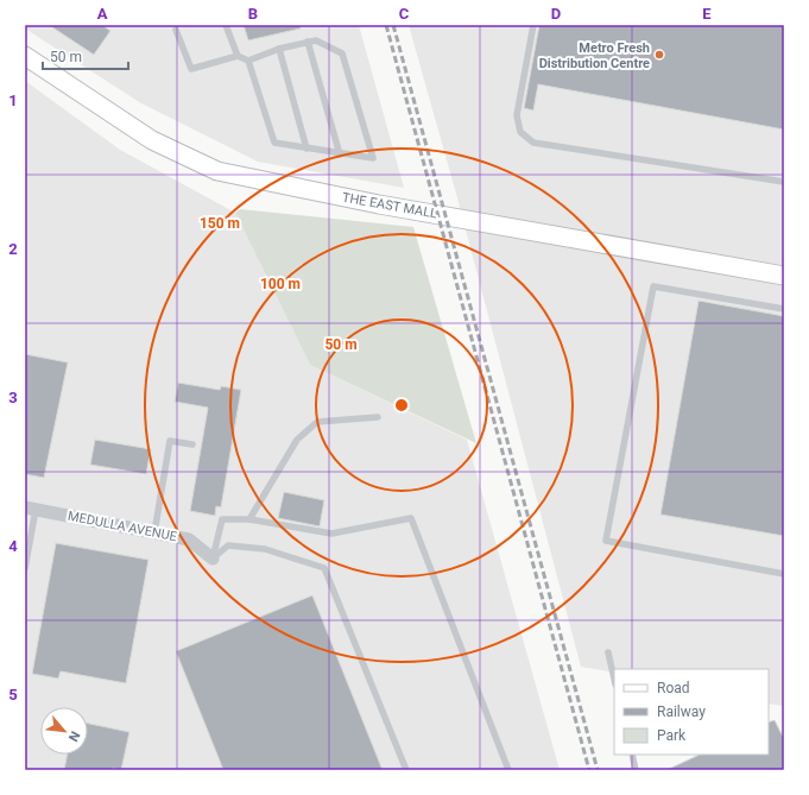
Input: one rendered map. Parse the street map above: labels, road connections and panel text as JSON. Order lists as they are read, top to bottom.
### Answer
{
  "streets": {
    "main road": ["THE EAST MALL"],
    "street": ["MEDULLA AVENUE"]
  },
  "places": ["Metro Fresh Distribution Centre"],
  "legend": ["Road", "Railway", "Park"],
  "scale_bar": "50 m",
  "north": "bottom right",
  "grid": {
    "columns": [
      "A",
      "B",
      "C",
      "D",
      "E"
    ],
    "rows": [
      "1",
      "2",
      "3",
      "4",
      "5"
    ]
  },
  "rings": ["150 m", "100 m", "50 m"]
}
